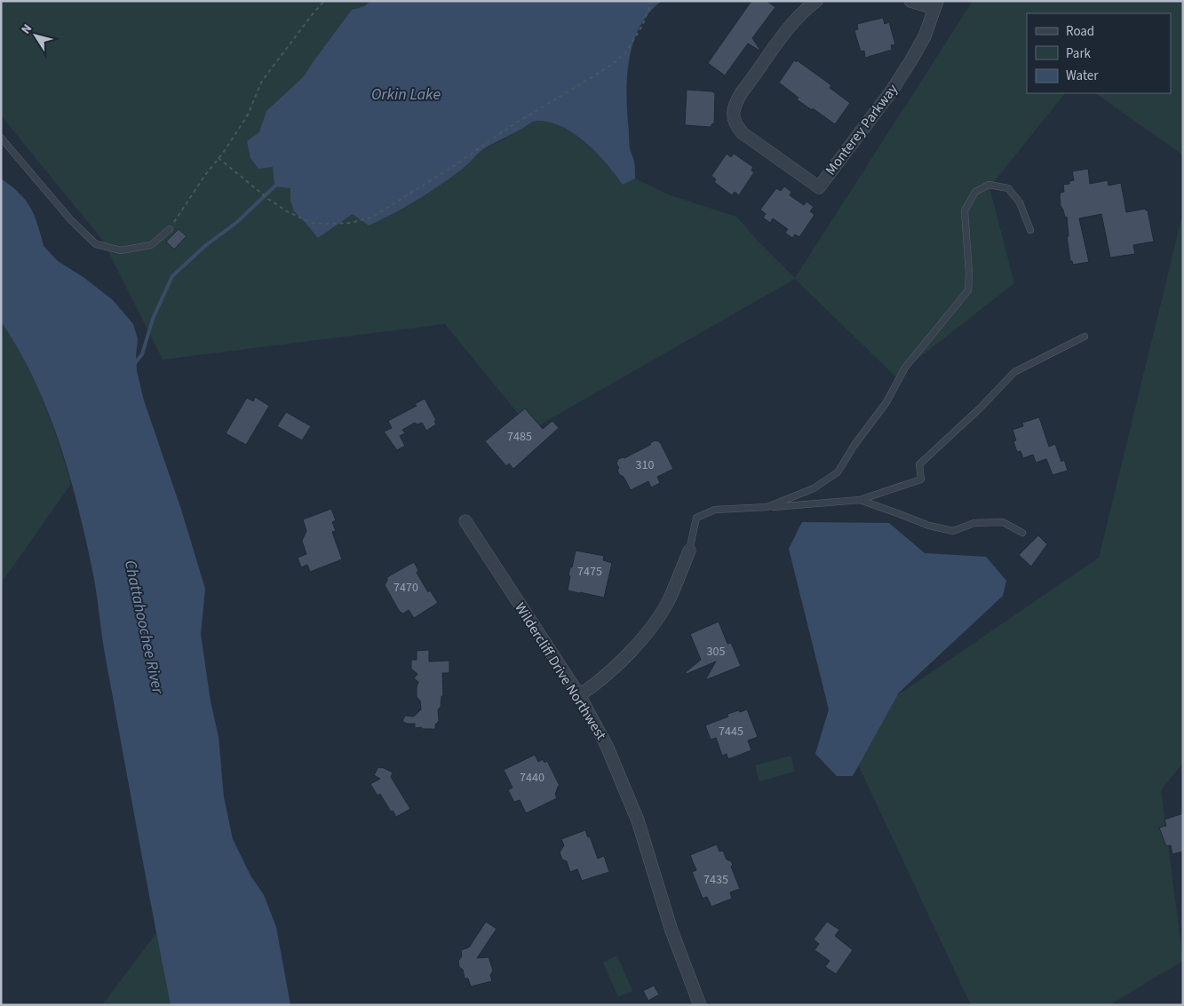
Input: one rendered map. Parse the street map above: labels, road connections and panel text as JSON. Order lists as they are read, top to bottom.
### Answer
{
  "streets": {
    "street": ["Monterey Parkway", "Wildercliff Drive Northwest"]
  },
  "water": ["Orkin Lake", "Chattahoochee River"],
  "house_numbers": [
    "7485",
    "310",
    "7475",
    "7470",
    "305",
    "7445",
    "7440",
    "7435"
  ],
  "legend": ["Road", "Park", "Water"],
  "north": "top left"
}
